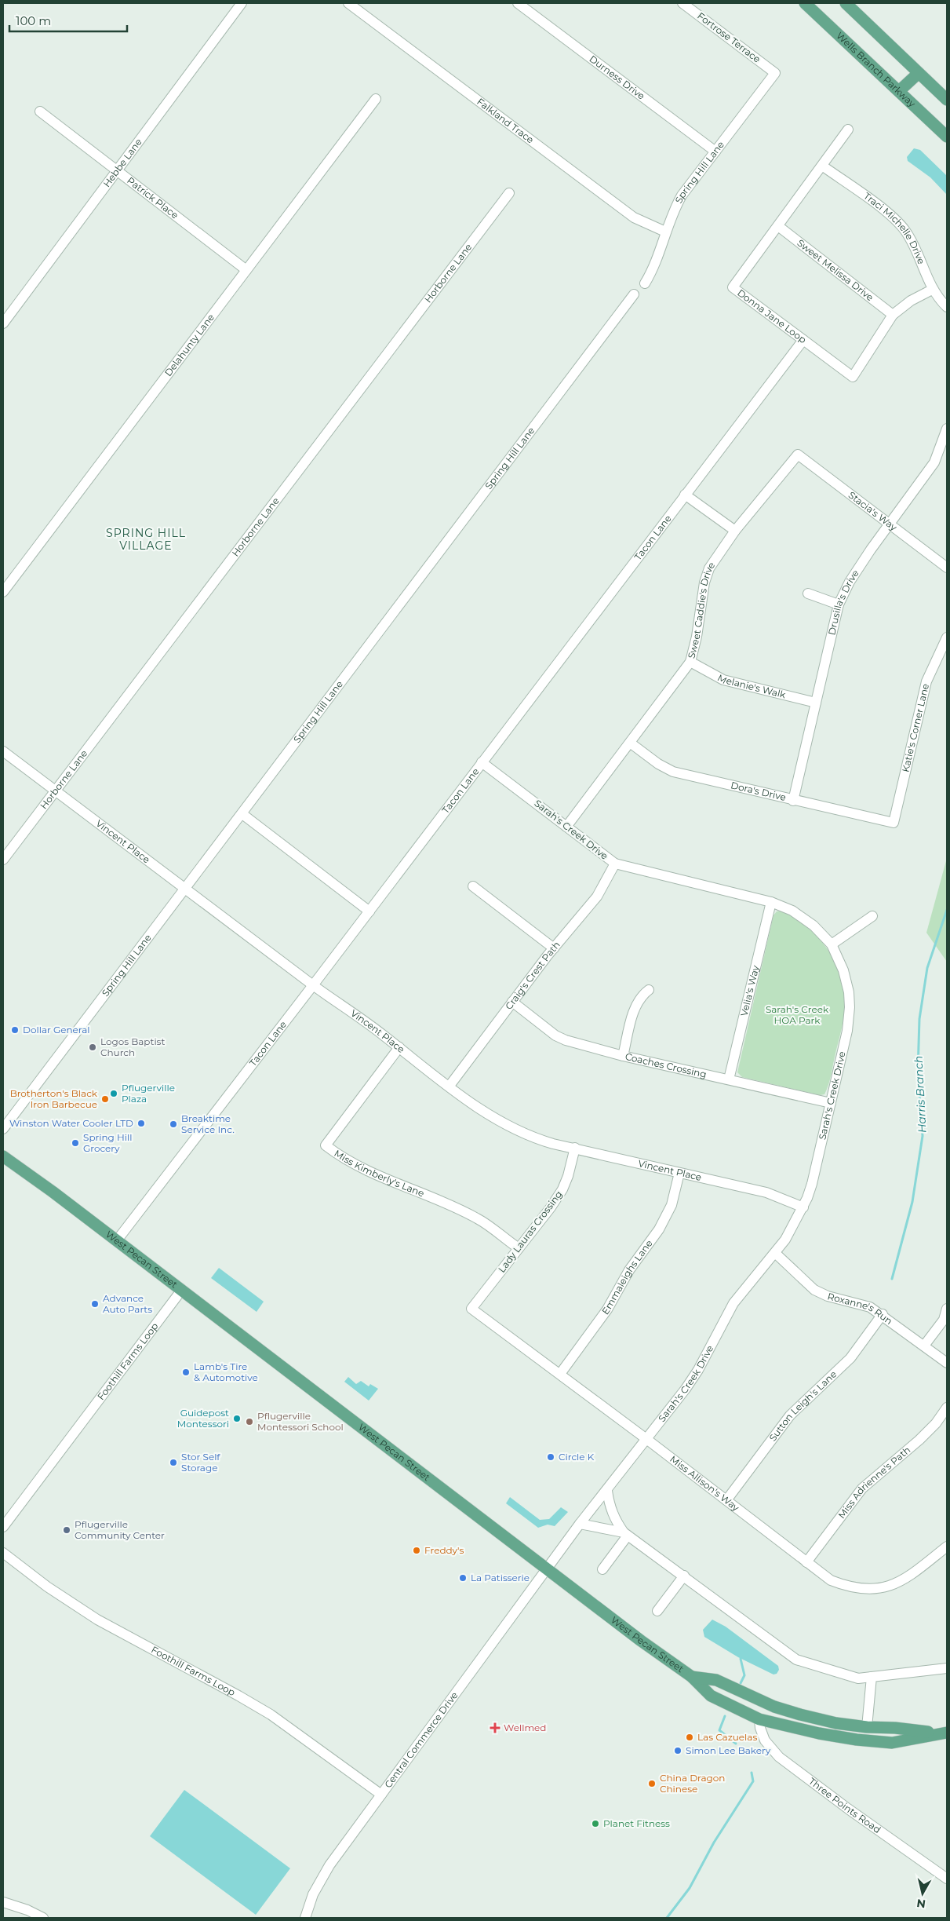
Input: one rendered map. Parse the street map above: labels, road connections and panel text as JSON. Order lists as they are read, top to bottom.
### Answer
{
  "streets": {
    "main road": ["Wells Branch Parkway", "West Pecan Street"],
    "street": [
      "Fortrose Terrace",
      "Durness Drive",
      "Falkland Trace",
      "Hebbe Lane",
      "Spring Hill Lane",
      "Patrick Place",
      "Traci Michelle Drive",
      "Sweet Melissa Drive",
      "Horborne Lane",
      "Donna Jane Loop",
      "Delahunty Lane",
      "Stacia's Way",
      "Tacon Lane",
      "Drusilla's Drive",
      "Sweet Caddie's Drive",
      "Melanie's Walk",
      "Katie's Corner Lane",
      "Dora's Drive",
      "Sarah's Creek Drive",
      "Vincent Place",
      "Craig's Crest Path",
      "Velia's Way",
      "Coaches Crossing",
      "Miss Kimberly's Lane",
      "Lady Lauras Crossing",
      "Emmaleighs Lane",
      "Roxanne's Run",
      "Foothill Farms Loop",
      "Sutton Leigh's Lane",
      "Miss Allison's Way",
      "Miss Adrienne's Path",
      "Central Commerce Drive",
      "Three Points Road"
    ]
  },
  "crossings": [
    ["Fortrose Terrace", "Spring Hill Lane"],
    ["Durness Drive", "Spring Hill Lane"],
    ["Falkland Trace", "Spring Hill Lane"],
    ["Hebbe Lane", "Patrick Place"],
    ["Spring Hill Lane", "Vincent Place"],
    ["Patrick Place", "Delahunty Lane"],
    ["Traci Michelle Drive", "Donna Jane Loop"],
    ["Sweet Melissa Drive", "Donna Jane Loop"],
    ["Horborne Lane", "Vincent Place"],
    ["Donna Jane Loop", "Tacon Lane"],
    ["Stacia's Way", "Drusilla's Drive"],
    ["Stacia's Way", "Sweet Caddie's Drive"],
    ["Tacon Lane", "Sarah's Creek Drive"],
    ["Tacon Lane", "Vincent Place"],
    ["Tacon Lane", "West Pecan Street"],
    ["Drusilla's Drive", "Melanie's Walk"],
    ["Drusilla's Drive", "Dora's Drive"],
    ["Sweet Caddie's Drive", "Melanie's Walk"],
    ["Sweet Caddie's Drive", "Dora's Drive"],
    ["Sweet Caddie's Drive", "Sarah's Creek Drive"],
    ["Katie's Corner Lane", "Dora's Drive"],
    ["Sarah's Creek Drive", "Vincent Place"],
    ["Sarah's Creek Drive", "Craig's Crest Path"],
    ["Sarah's Creek Drive", "Velia's Way"],
    ["Sarah's Creek Drive", "Coaches Crossing"],
    ["Sarah's Creek Drive", "West Pecan Street"],
    ["Sarah's Creek Drive", "Roxanne's Run"],
    ["Sarah's Creek Drive", "Miss Allison's Way"],
    ["Sarah's Creek Drive", "Central Commerce Drive"],
    ["Vincent Place", "Craig's Crest Path"],
    ["Vincent Place", "Miss Kimberly's Lane"],
    ["Vincent Place", "Lady Lauras Crossing"],
    ["Vincent Place", "Emmaleighs Lane"],
    ["Craig's Crest Path", "Coaches Crossing"],
    ["Velia's Way", "Coaches Crossing"],
    ["Miss Kimberly's Lane", "Lady Lauras Crossing"],
    ["Lady Lauras Crossing", "Miss Allison's Way"],
    ["West Pecan Street", "Foothill Farms Loop"],
    ["West Pecan Street", "Central Commerce Drive"],
    ["West Pecan Street", "Three Points Road"],
    ["Emmaleighs Lane", "Miss Allison's Way"],
    ["Roxanne's Run", "Sutton Leigh's Lane"],
    ["Foothill Farms Loop", "Central Commerce Drive"],
    ["Sutton Leigh's Lane", "Miss Allison's Way"],
    ["Miss Allison's Way", "Miss Adrienne's Path"]
  ],
  "districts": ["SPRING HILL VILLAGE"],
  "water": ["Harris Branch"],
  "parks": ["Sarah's Creek HOA Park"],
  "places": {
    "other": [
      "Dollar General",
      "Logos Baptist Church",
      "Pflugerville Plaza",
      "Brotherton's Black Iron Barbecue",
      "Winston Water Cooler LTD",
      "Breaktime Service Inc.",
      "Spring Hill Grocery",
      "Advance Auto Parts",
      "Lamb's Tire & Automotive",
      "Guidepost Montessori",
      "Pflugerville Montessori School",
      "Circle K",
      "Stor Self Storage",
      "Pflugerville Community Center",
      "Freddy's",
      "La Patisserie",
      "Las Cazuelas",
      "Simon Lee Bakery",
      "China Dragon Chinese",
      "Planet Fitness"
    ],
    "health": ["Wellmed"]
  },
  "scale_bar": "100 m",
  "north": "bottom"
}
